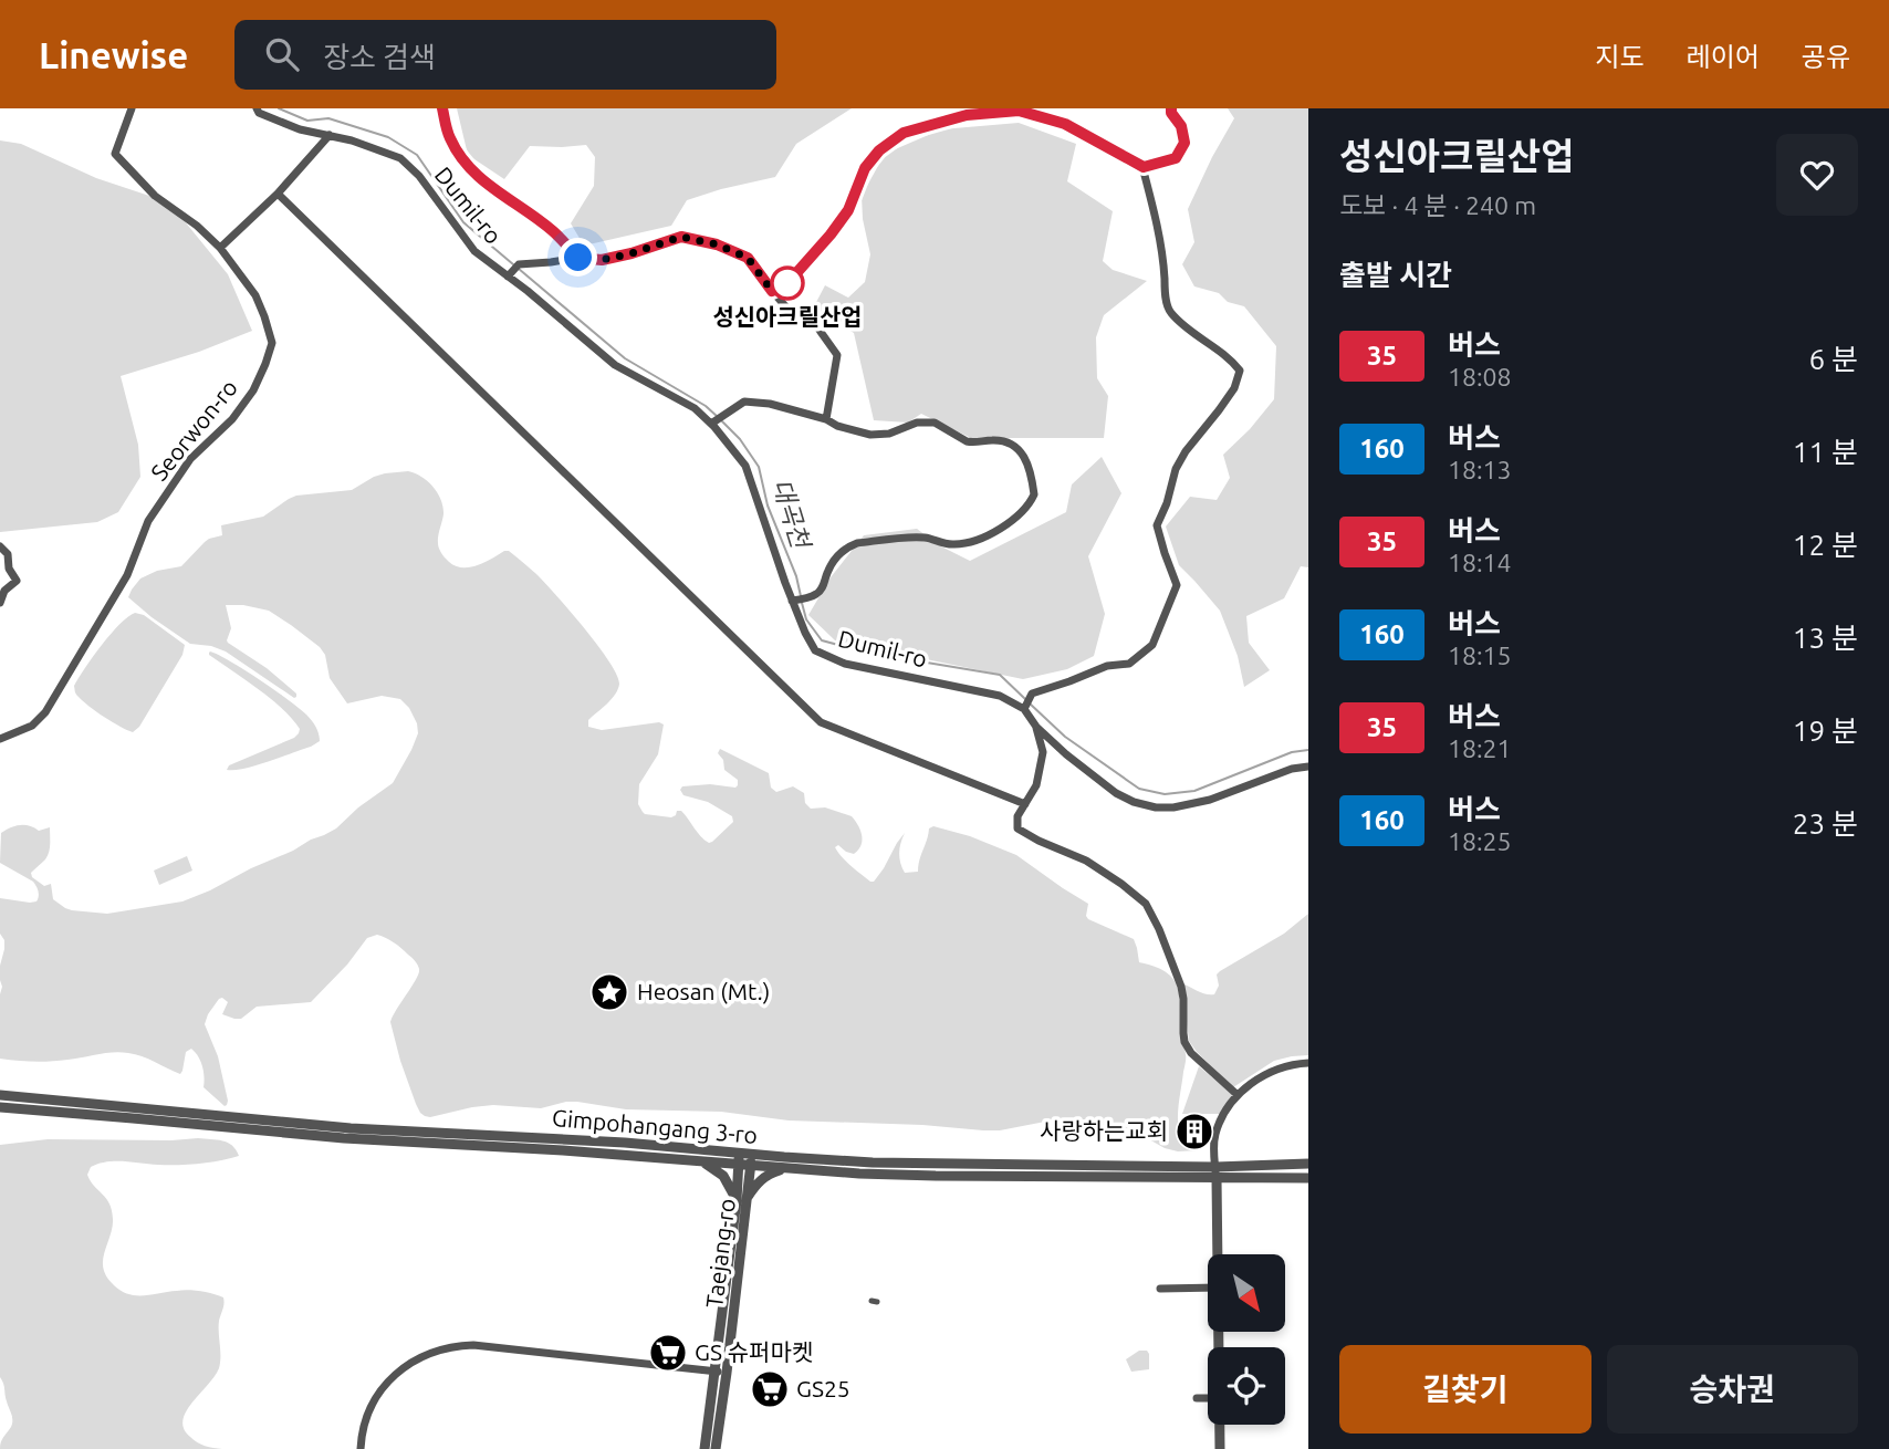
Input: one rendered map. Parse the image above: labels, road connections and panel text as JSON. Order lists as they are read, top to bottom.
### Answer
{
  "streets": {
    "street": ["Dumil-ro", "Seorwon-ro", "Gimpohangang 3-ro"]
  },
  "water": ["대곡천"],
  "places": {
    "other": ["성신아크릴산업"],
    "place": ["Heosan (Mt.)"],
    "building": ["사랑하는교회"],
    "supermarket": ["GS 슈퍼마켓", "GS25"]
  },
  "lines": ["bus line 35"],
  "north": "bottom right",
  "page": {
    "header": "Linewise",
    "search": "장소 검색",
    "nav": ["지도", "레이어", "공유"],
    "heading": [
      ["성신아크릴산업", "도보 · 4 분 · 240 m"],
      "출발 시간"
    ],
    "list": [
      {
        "mark": "35",
        "name": "버스",
        "note": "18:08",
        "value": "6 분"
      },
      {
        "mark": "160",
        "name": "버스",
        "note": "18:13",
        "value": "11 분"
      },
      {
        "mark": "35",
        "name": "버스",
        "note": "18:14",
        "value": "12 분"
      },
      {
        "mark": "160",
        "name": "버스",
        "note": "18:15",
        "value": "13 분"
      },
      {
        "mark": "35",
        "name": "버스",
        "note": "18:21",
        "value": "19 분"
      },
      {
        "mark": "160",
        "name": "버스",
        "note": "18:25",
        "value": "23 분"
      }
    ],
    "buttons": ["길찾기", "승차권"]
  }
}
